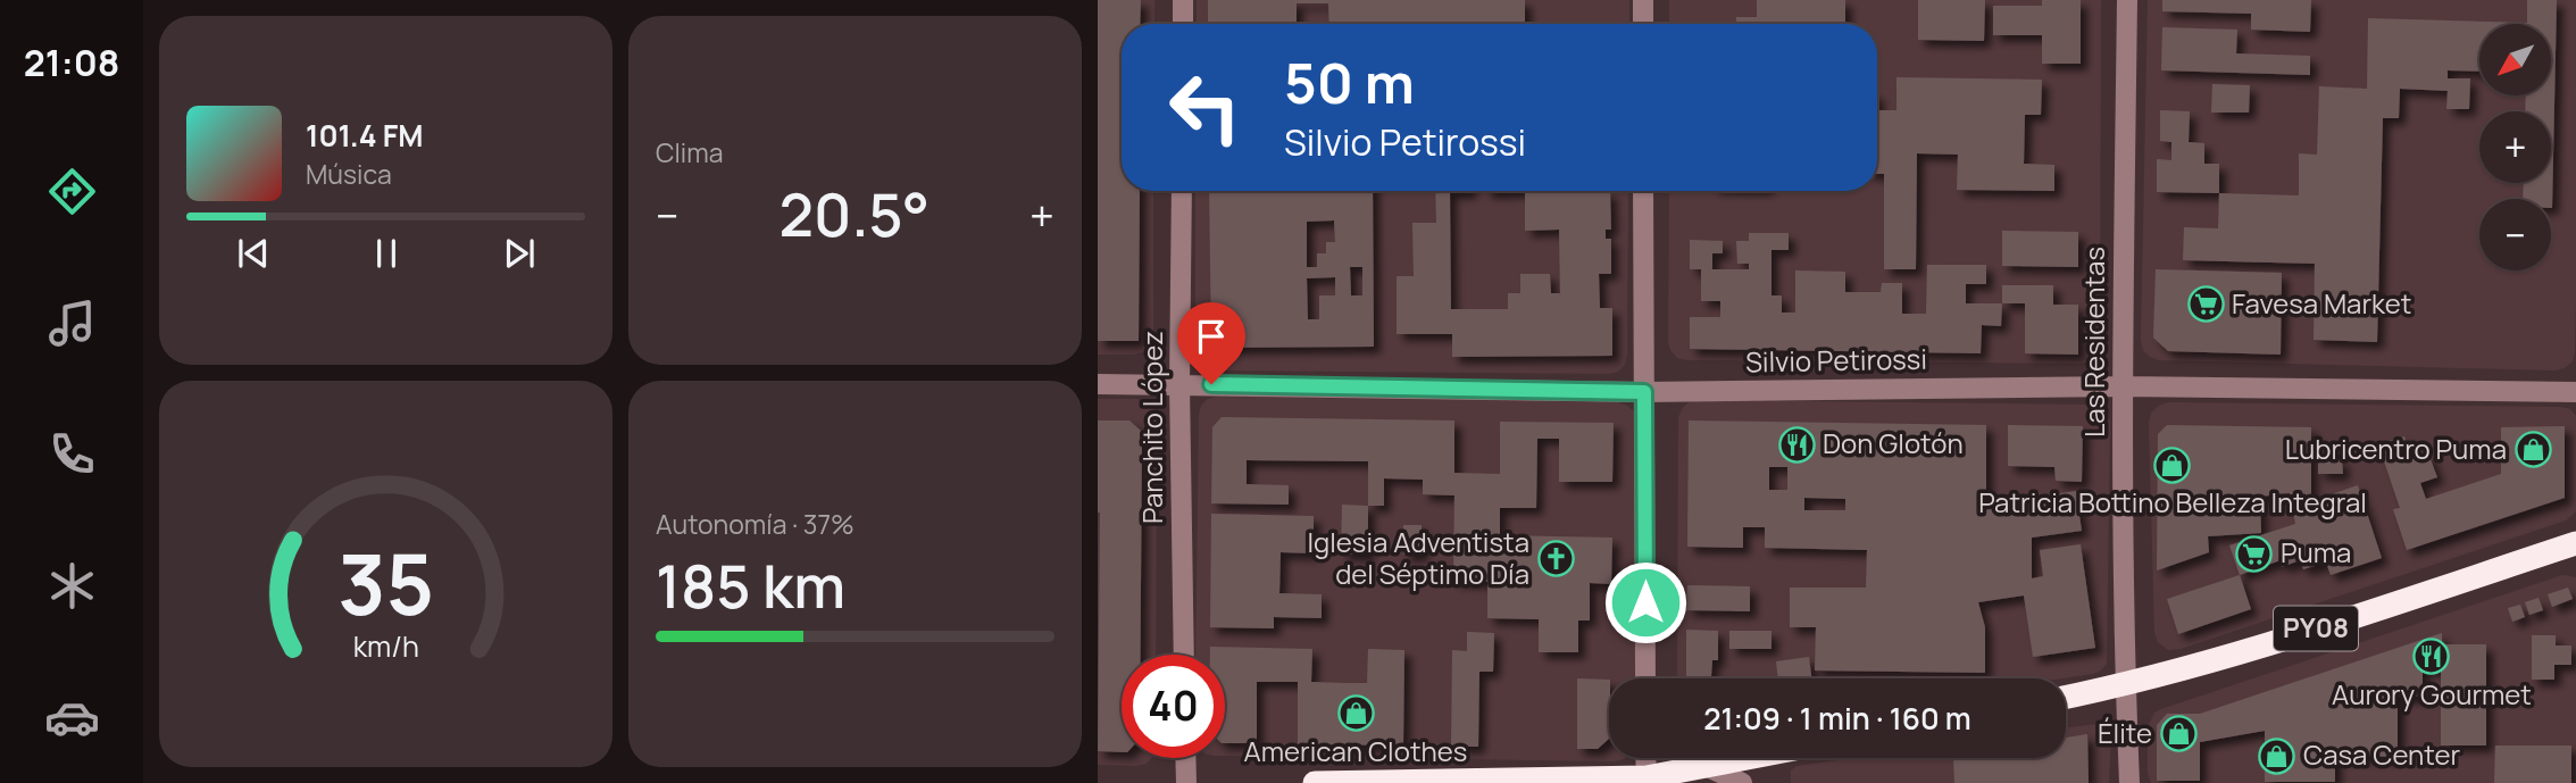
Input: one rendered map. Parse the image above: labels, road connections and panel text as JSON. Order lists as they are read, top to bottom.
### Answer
{
  "streets": {
    "highway": ["PY08"],
    "street": ["Las Residentas", "Silvio Petirossi", "Panchito López"]
  },
  "crossings": [
    ["Las Residentas", "Silvio Petirossi"],
    ["Las Residentas", "PY08"],
    ["Silvio Petirossi", "Panchito López"]
  ],
  "places": {
    "supermarket": ["Favesa Market", "Puma"],
    "restaurant": ["Don Glotón", "Aurory Gourmet"],
    "shop": [
      "Lubricentro Puma",
      "Patricia Bottino Belleza Integral",
      "American Clothes",
      "Élite",
      "Casa Center"
    ],
    "church": ["Iglesia Adventista del Séptimo Día"]
  },
  "north": "bottom left",
  "page": {
    "tabs": "21:08",
    "tile": [
      "Clima",
      ["Autonomía · 37%", "185 km"]
    ],
    "map_buttons": ["+", "−"],
    "turn": ["50 m", "Silvio Petirossi"],
    "song": ["101.4 FM", "Música"],
    "heat": ["−", "20.5°", "+"],
    "limit": "40",
    "trip": "21:09 · 1 min · 160 m",
    "gauge": ["35", "km/h"]
  }
}
